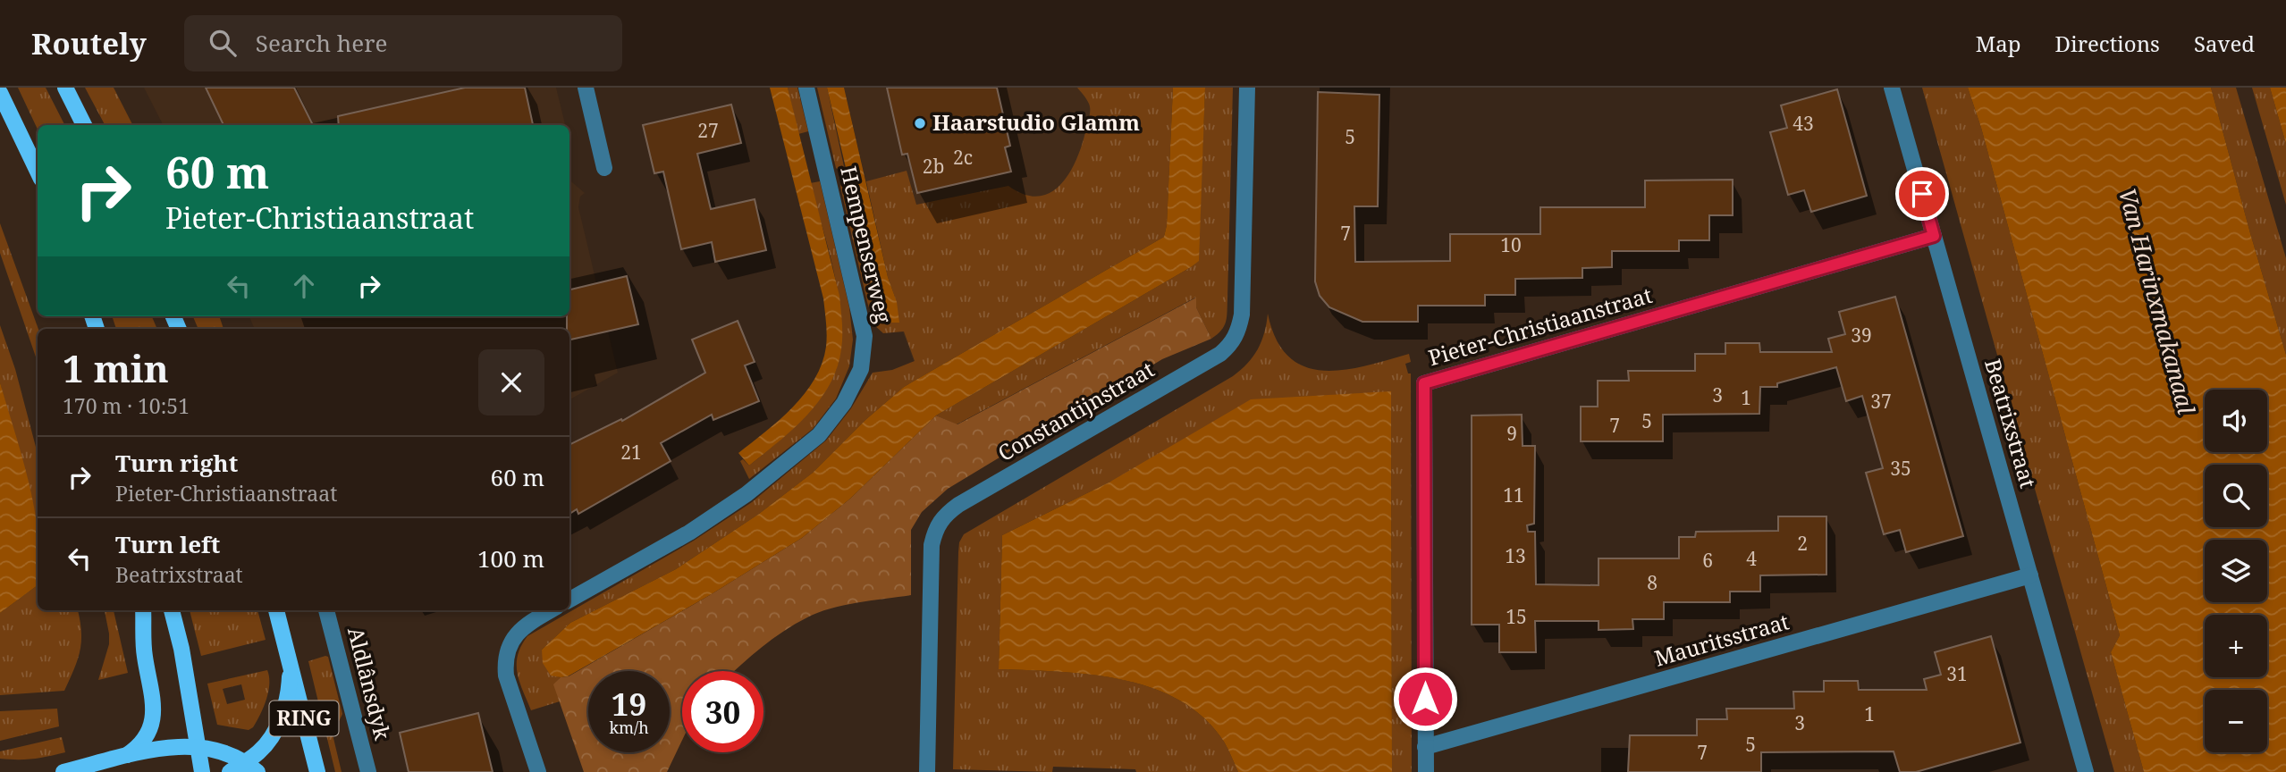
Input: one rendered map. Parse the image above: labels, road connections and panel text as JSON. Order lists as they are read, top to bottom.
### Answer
{
  "streets": {
    "main road": ["RING"],
    "street": [
      "Hempenserweg",
      "Pieter-Christiaanstraat",
      "Constantijnstraat",
      "Beatrixstraat",
      "Mauritsstraat",
      "Aldlânsdyk"
    ]
  },
  "crossings": [
    ["Pieter-Christiaanstraat", "Beatrixstraat"],
    ["Pieter-Christiaanstraat", "Mauritsstraat"],
    ["Beatrixstraat", "Mauritsstraat"]
  ],
  "water": ["Van Harinxmakanaal"],
  "places": ["Haarstudio Glamm"],
  "house_numbers": [
    "43",
    "27",
    "5",
    "2c",
    "2b",
    "7",
    "10",
    "39",
    "3",
    "1",
    "37",
    "5",
    "7",
    "9",
    "21",
    "35",
    "11",
    "2",
    "13",
    "4",
    "6",
    "8",
    "15",
    "31",
    "1",
    "3",
    "5",
    "7"
  ],
  "page": {
    "header": "Routely",
    "search": "Search here",
    "nav": ["Map", "Directions", "Saved"],
    "turn": ["60 m", "Pieter-Christiaanstraat"],
    "heading": ["1 min", "170 m · 10:51"],
    "map_buttons": ["+", "−"],
    "list": [
      {
        "name": "Turn right",
        "note": "Pieter-Christiaanstraat",
        "value": "60 m"
      },
      {
        "name": "Turn left",
        "note": "Beatrixstraat",
        "value": "100 m"
      }
    ],
    "speed": "19 km/h",
    "limit": "30"
  }
}
